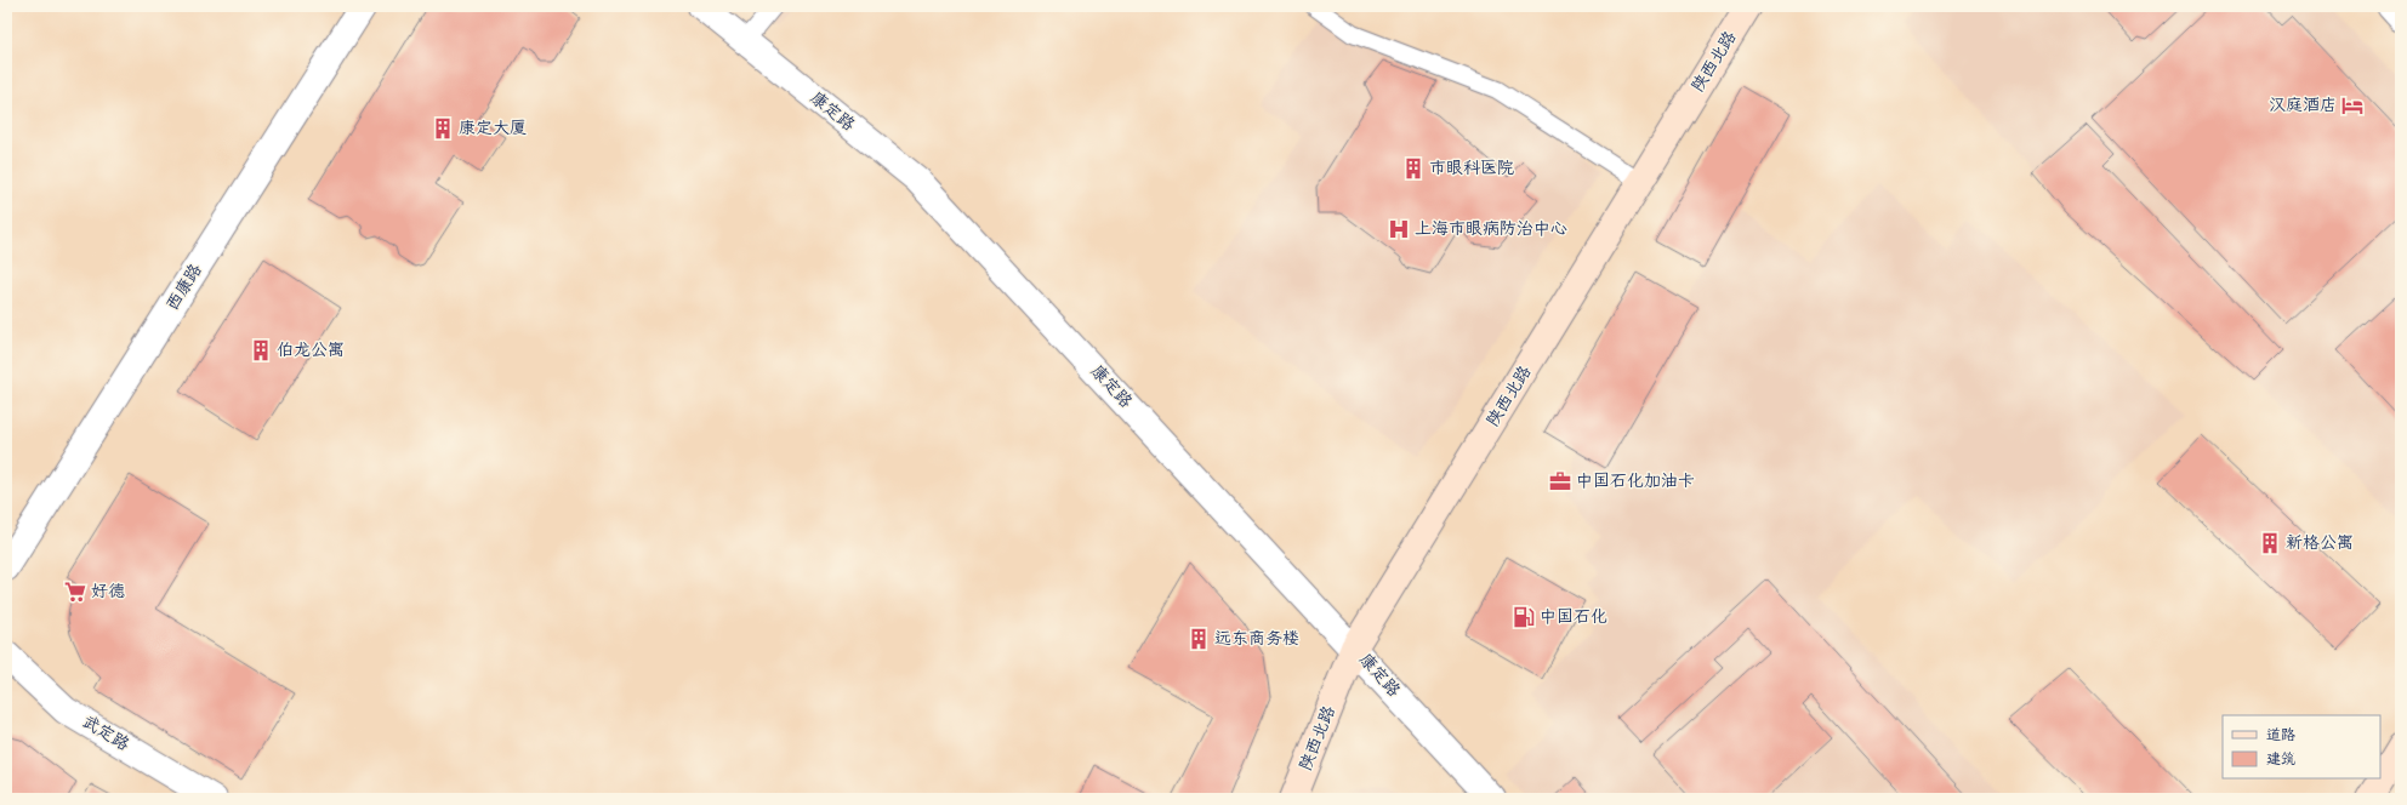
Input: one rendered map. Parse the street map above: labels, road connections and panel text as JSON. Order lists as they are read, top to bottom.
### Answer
{
  "streets": {
    "main road": ["陕西北路"],
    "street": ["康定路", "西康路", "武定路"]
  },
  "crossings": [
    ["陕西北路", "康定路"]
  ],
  "places": {
    "hotel": ["汉庭酒店"],
    "building": [
      "康定大厦",
      "市眼科医院",
      "伯龙公寓",
      "新格公寓",
      "远东商务楼"
    ],
    "hospital": ["上海市眼病防治中心"],
    "office": ["中国石化加油卡"],
    "supermarket": ["好德"],
    "fuel station": ["中国石化"]
  },
  "legend": ["道路", "建筑"]
}
